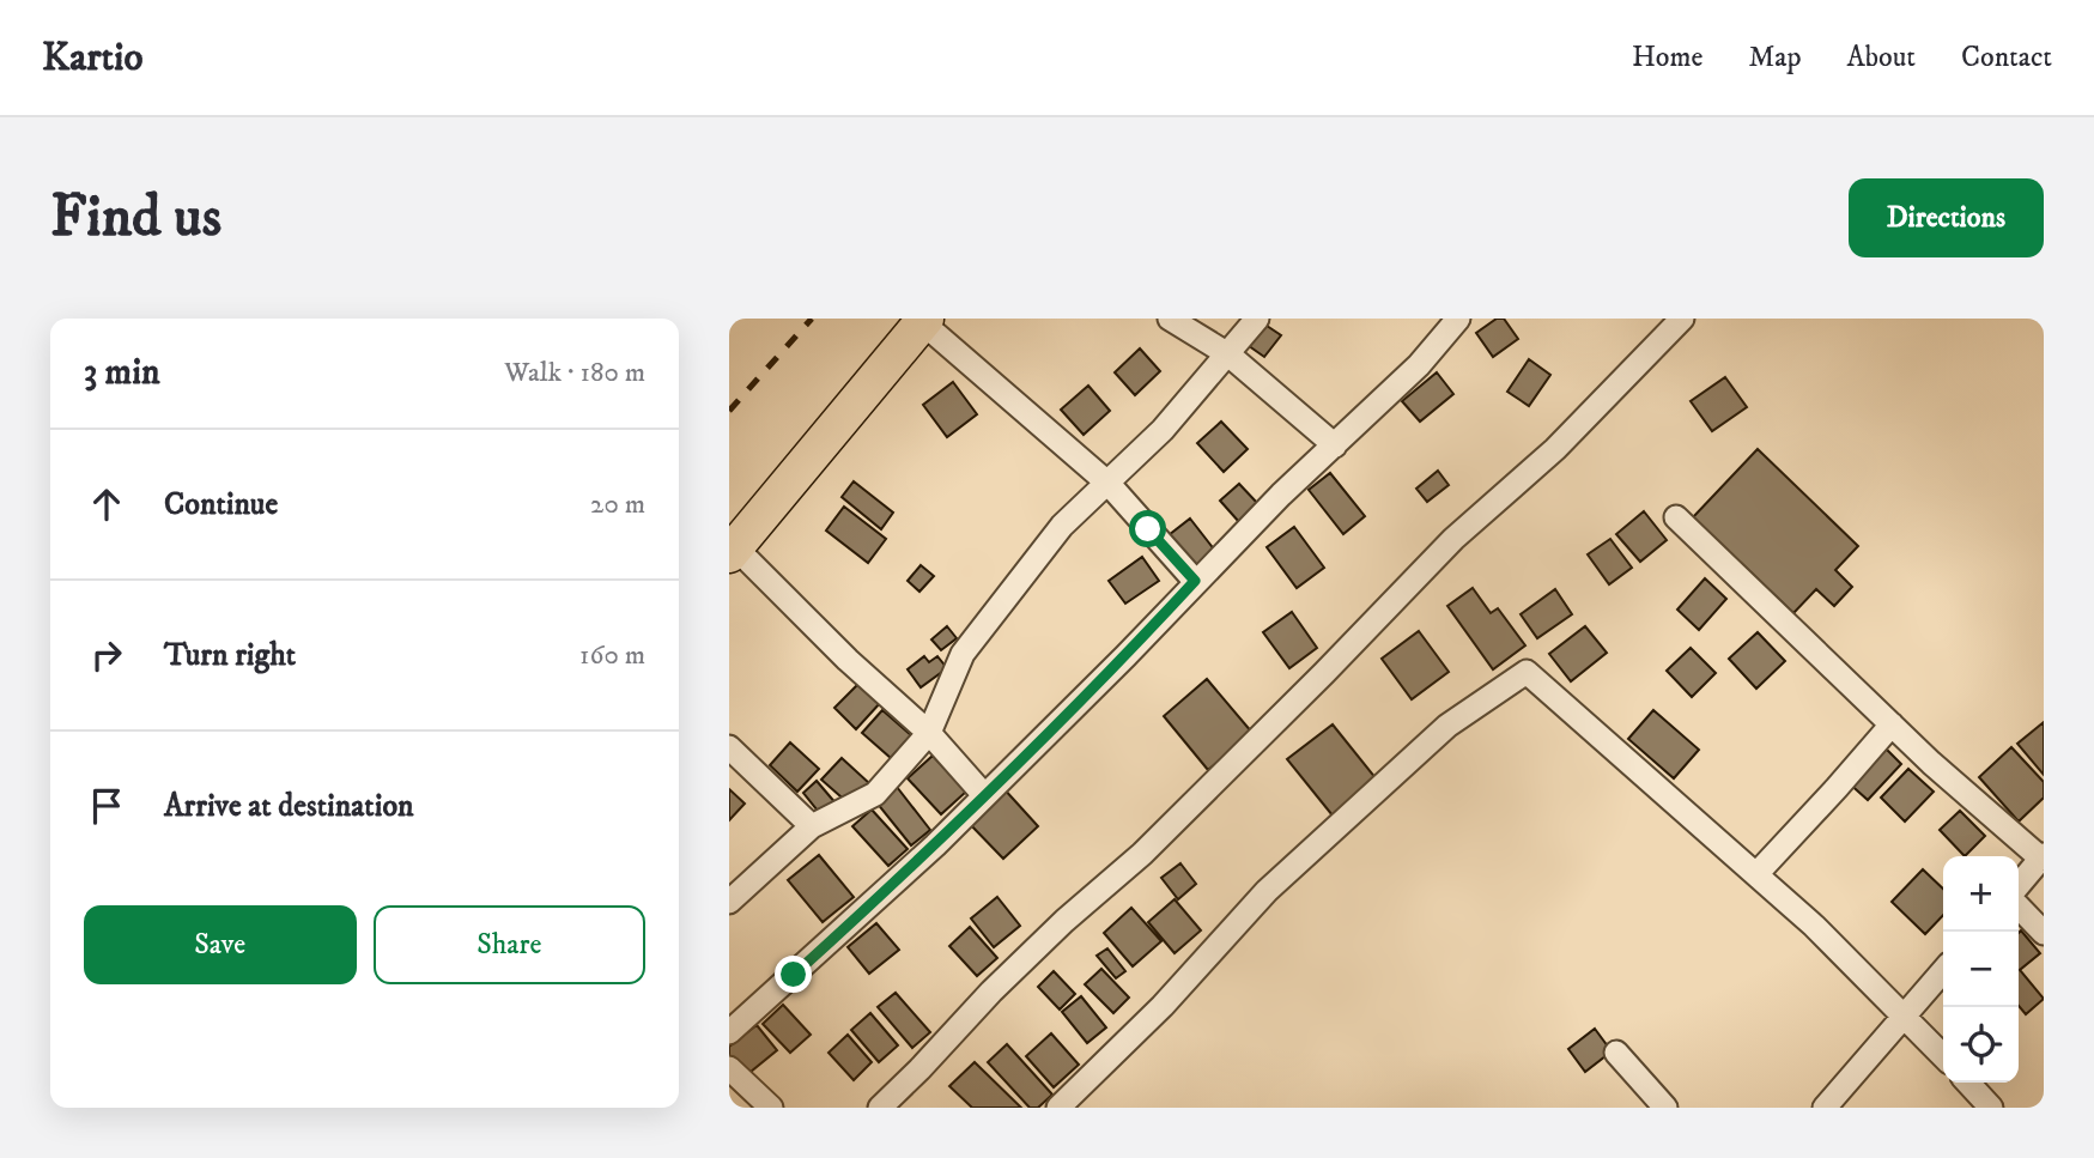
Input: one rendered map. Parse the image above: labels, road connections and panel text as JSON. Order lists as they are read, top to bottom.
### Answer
{
  "page": {
    "header": "Kartio",
    "nav": [
      "Home",
      "Map",
      "About",
      "Contact"
    ],
    "buttons": [
      "Directions",
      ["Save", "Share"]
    ],
    "title": "Find us",
    "heading": ["3 min", "Walk · 180 m"],
    "list": [
      ["Continue", "20 m"],
      ["Turn right", "160 m"],
      "Arrive at destination"
    ],
    "map_buttons": ["+", "−"]
  }
}
